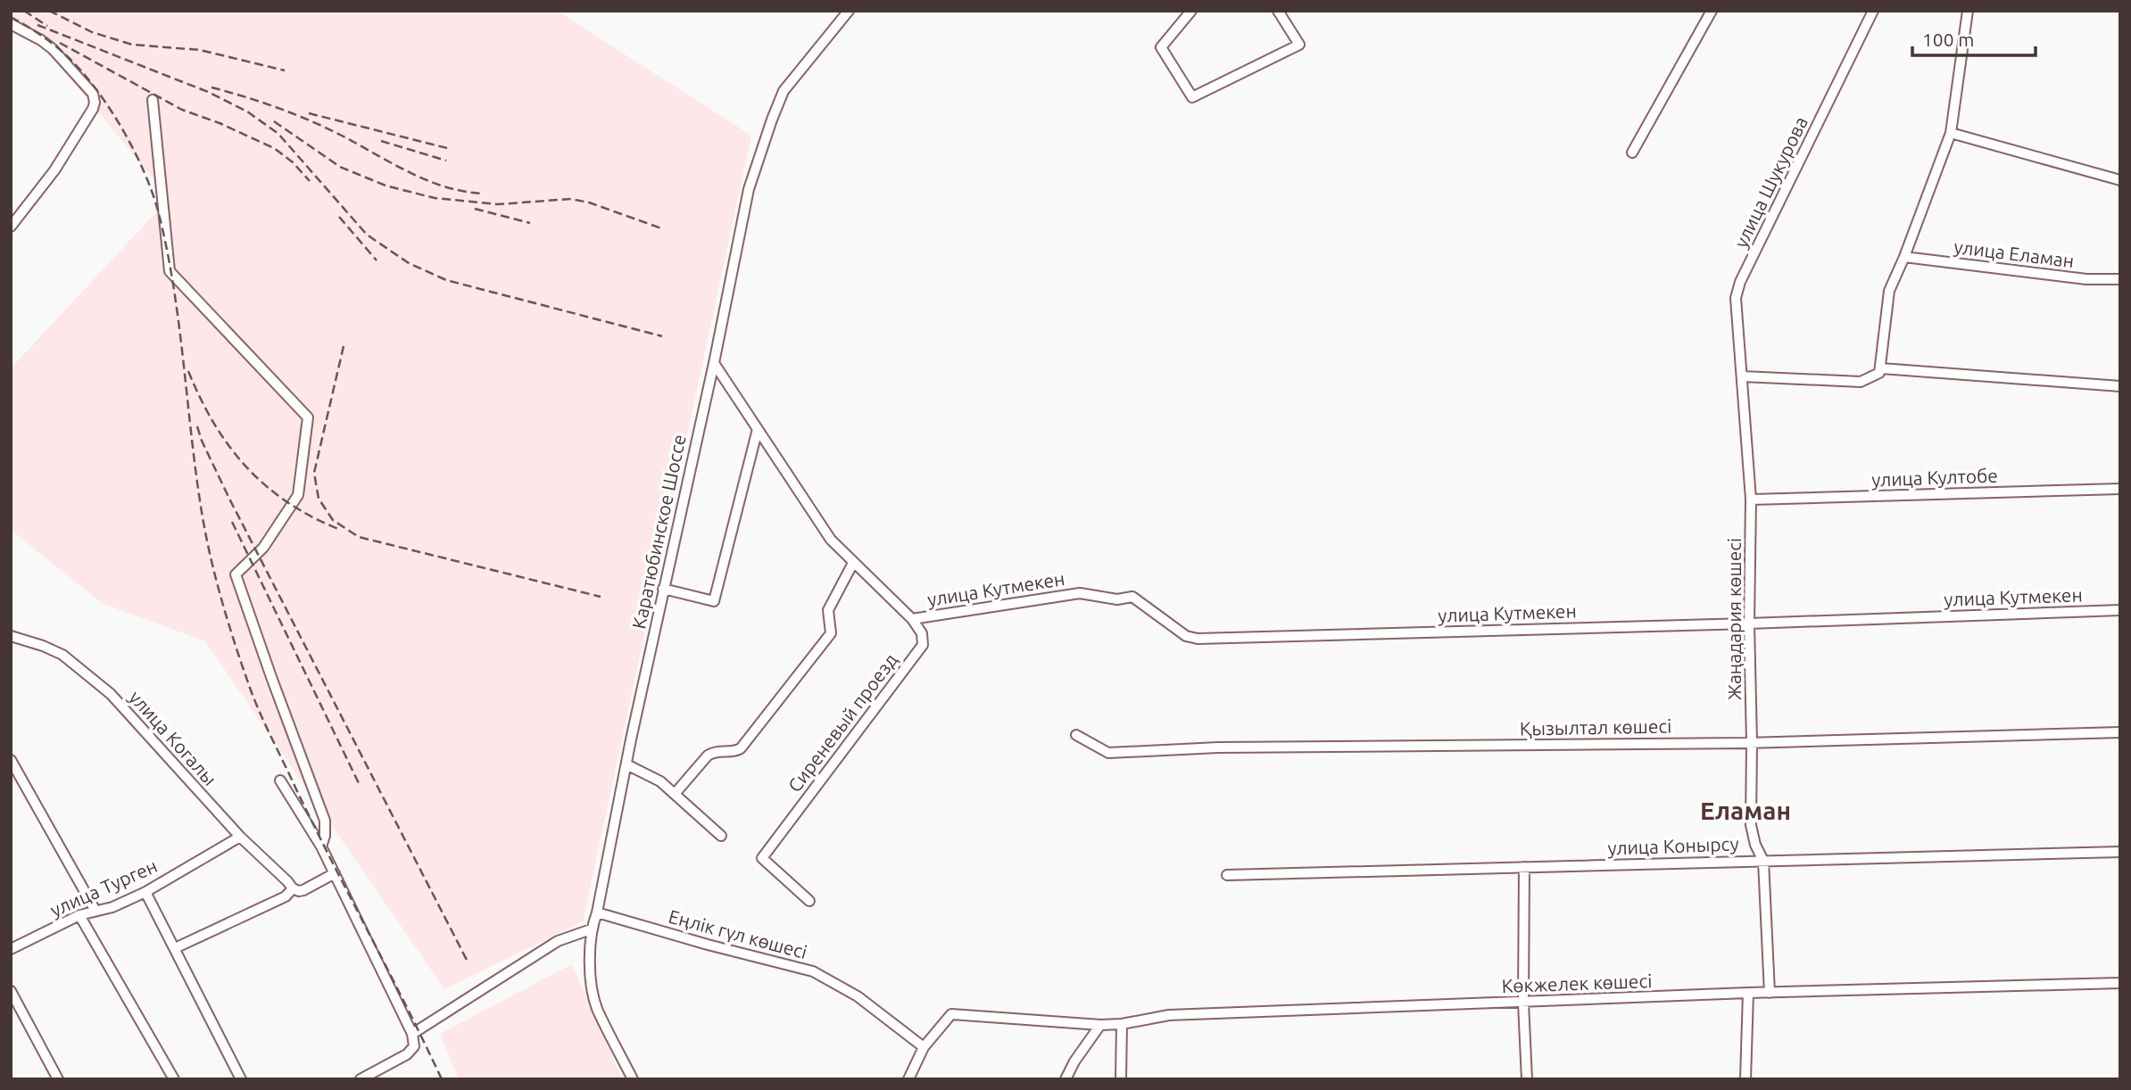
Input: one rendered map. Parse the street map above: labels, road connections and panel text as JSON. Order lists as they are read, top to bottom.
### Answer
{
  "streets": {
    "street": [
      "улица Шукурова",
      "улица Еламан",
      "улица Култобе",
      "Каратюбинское Шоссе",
      "улица Кутмекен",
      "Жаңадария көшесі",
      "Сиреневый проезд",
      "Қызылтал көшесі",
      "улица Когалы",
      "улица Конырсу",
      "улица Турген",
      "Еңлік гүл көшесі",
      "Көкжелек көшесі"
    ]
  },
  "crossings": [
    ["улица Шукурова", "Жаңадария көшесі"],
    ["улица Култобе", "Жаңадария көшесі"],
    ["Каратюбинское Шоссе", "Сиреневый проезд"],
    ["Каратюбинское Шоссе", "Еңлік гүл көшесі"],
    ["улица Кутмекен", "Жаңадария көшесі"],
    ["улица Кутмекен", "Сиреневый проезд"],
    ["Жаңадария көшесі", "Қызылтал көшесі"],
    ["Жаңадария көшесі", "улица Конырсу"],
    ["Жаңадария көшесі", "Көкжелек көшесі"],
    ["улица Когалы", "улица Турген"],
    ["Еңлік гүл көшесі", "Көкжелек көшесі"]
  ],
  "districts": ["Еламан"],
  "scale_bar": "100 m"
}
